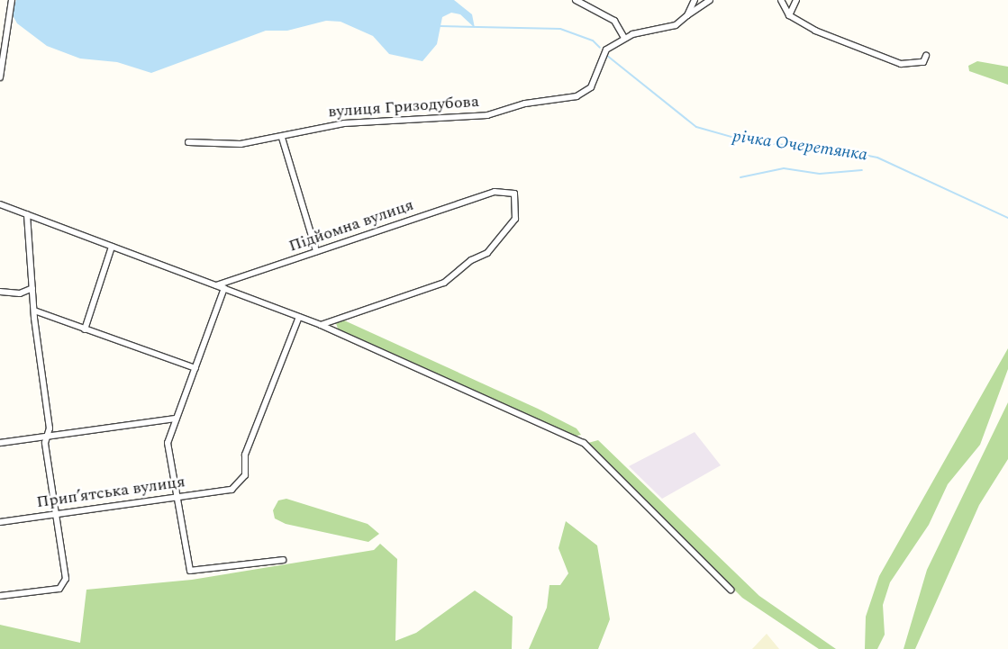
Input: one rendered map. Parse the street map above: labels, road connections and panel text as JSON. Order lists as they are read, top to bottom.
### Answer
{
  "streets": {
    "street": ["вулиця Гризодубова", "Підйомна вулиця", "Прип’ятська вулиця"]
  },
  "water": ["річка Очеретянка"]
}
